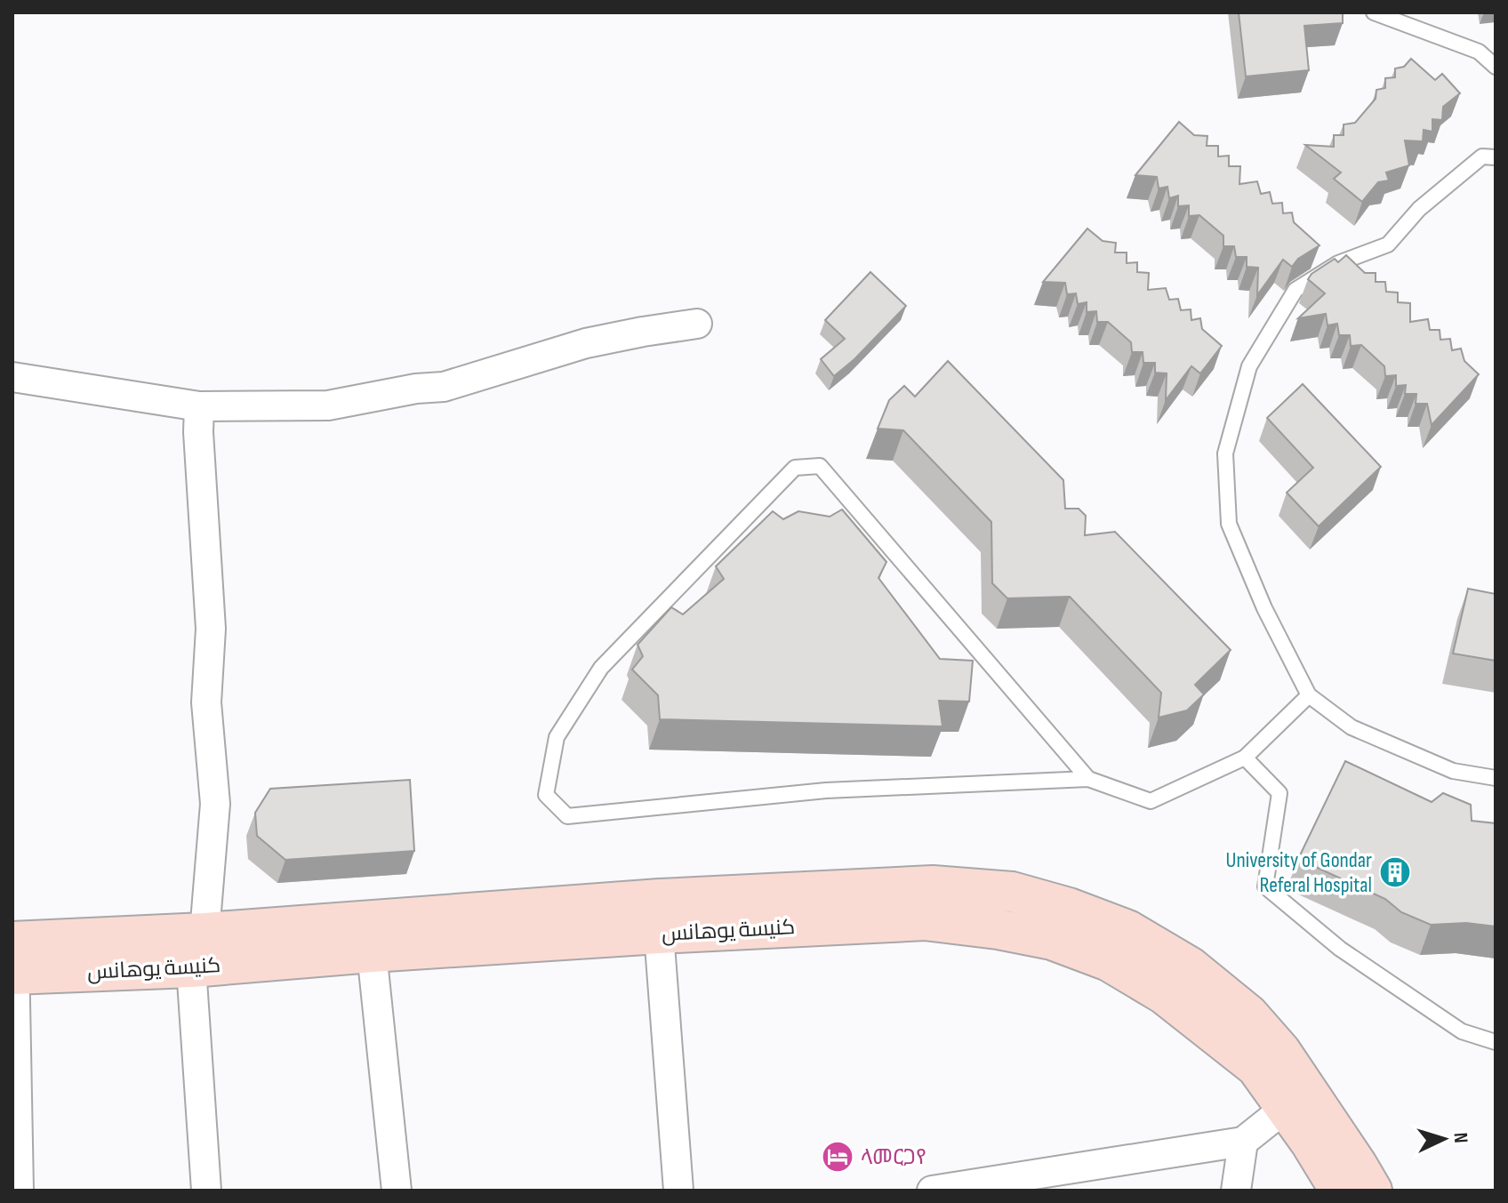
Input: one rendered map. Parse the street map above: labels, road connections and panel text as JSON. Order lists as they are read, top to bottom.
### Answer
{
  "streets": {
    "street": ["كنيسة يوهانس"]
  },
  "places": {
    "building": ["University of Gondar Referal Hospital"],
    "hotel": ["ላመርጋየ"]
  },
  "north": "right"
}
